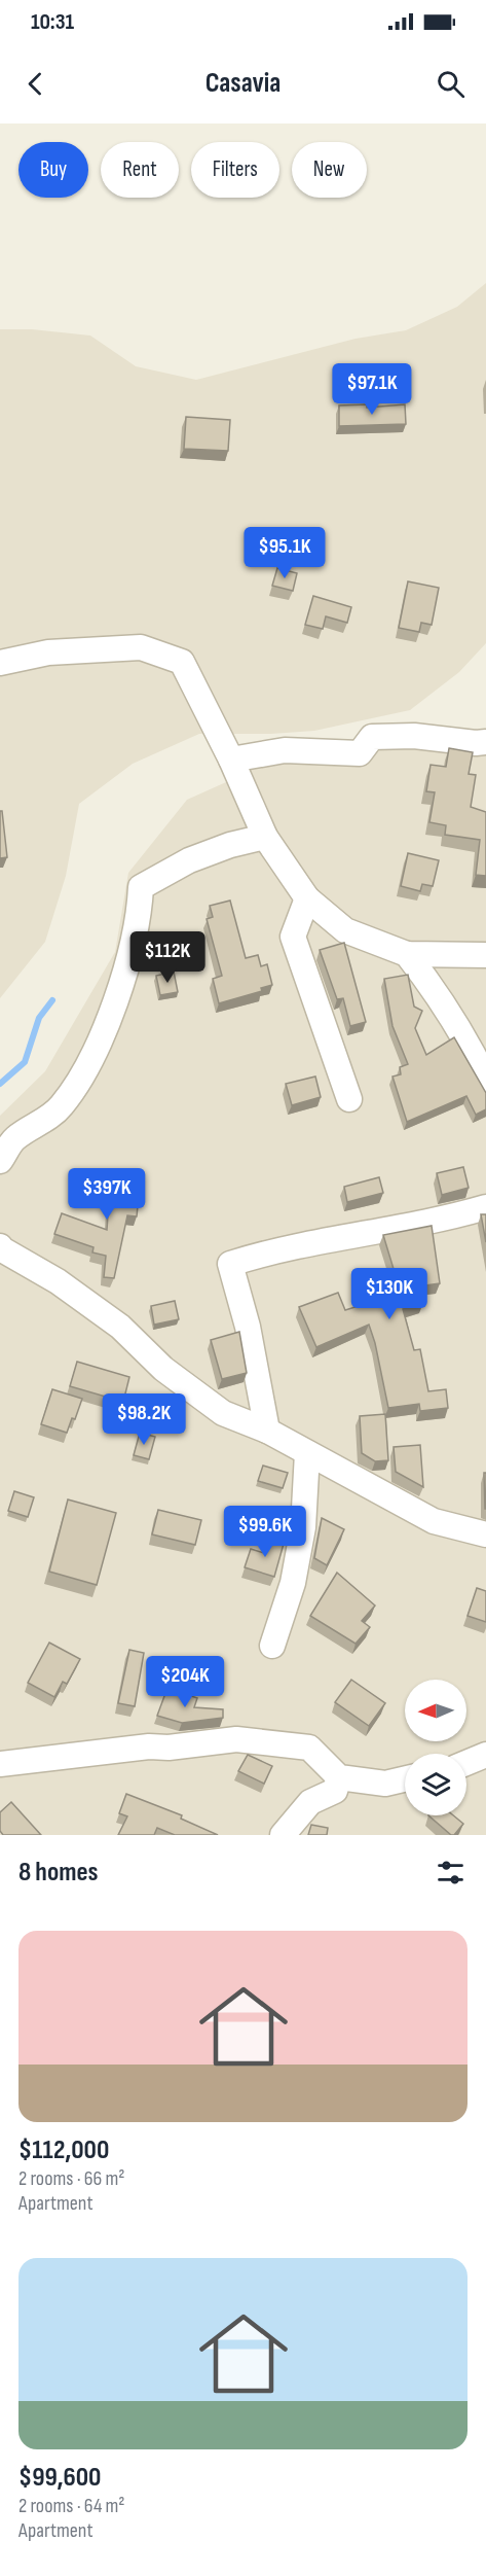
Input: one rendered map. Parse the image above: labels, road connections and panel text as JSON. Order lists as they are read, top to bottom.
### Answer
{
  "north": "left",
  "page": {
    "status": "10:31",
    "header": "Casavia",
    "chip": [
      "Buy",
      "Rent",
      "Filters",
      "New"
    ],
    "price": [
      "$97.1K",
      "$95.1K",
      "$112K",
      "$397K",
      "$130K",
      "$98.2K",
      "$99.6K",
      "$204K"
    ],
    "heading": "8 homes",
    "list": [
      {
        "name": "$112,000",
        "note": "2 rooms · 66 m² · Apartment"
      },
      {
        "name": "$99,600",
        "note": "2 rooms · 64 m² · Apartment"
      }
    ]
  }
}
